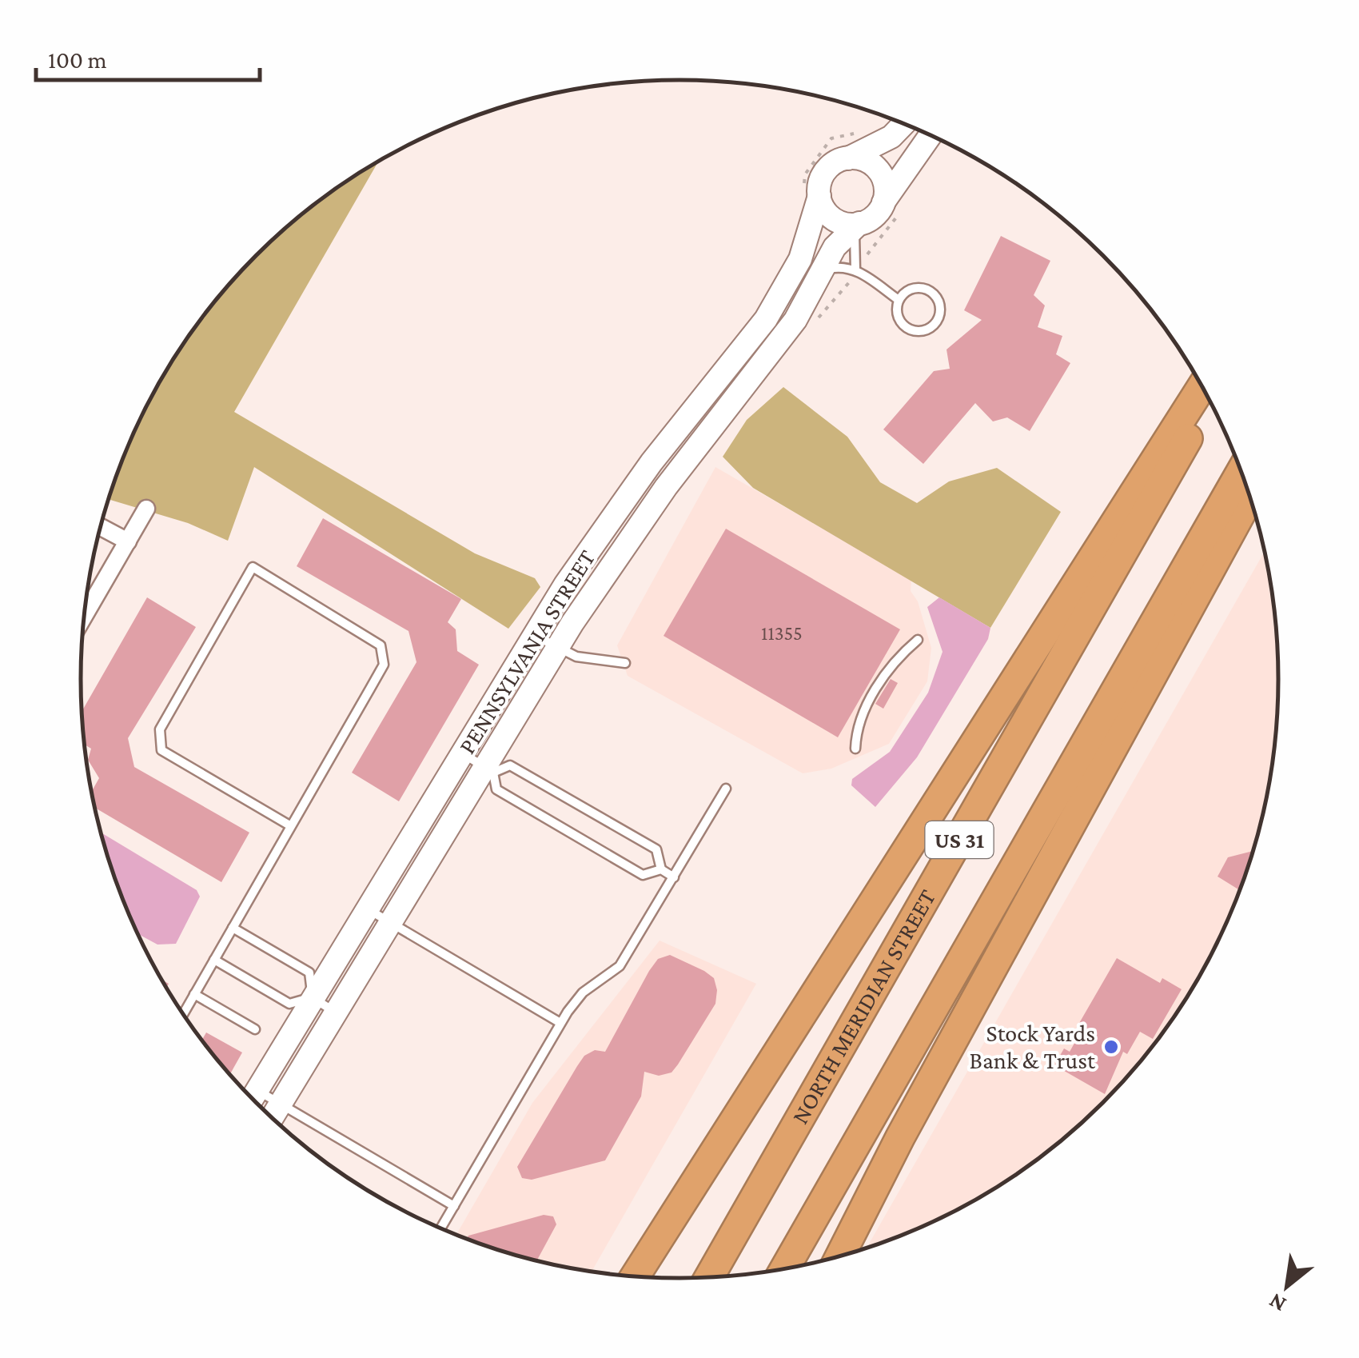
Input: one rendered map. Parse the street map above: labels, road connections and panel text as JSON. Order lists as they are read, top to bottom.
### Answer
{
  "streets": {
    "highway": ["US 31", "NORTH MERIDIAN STREET"],
    "main road": ["PENNSYLVANIA STREET"]
  },
  "places": ["Stock Yards Bank & Trust"],
  "house_numbers": ["11355"],
  "scale_bar": "100 m",
  "north": "bottom left"
}
